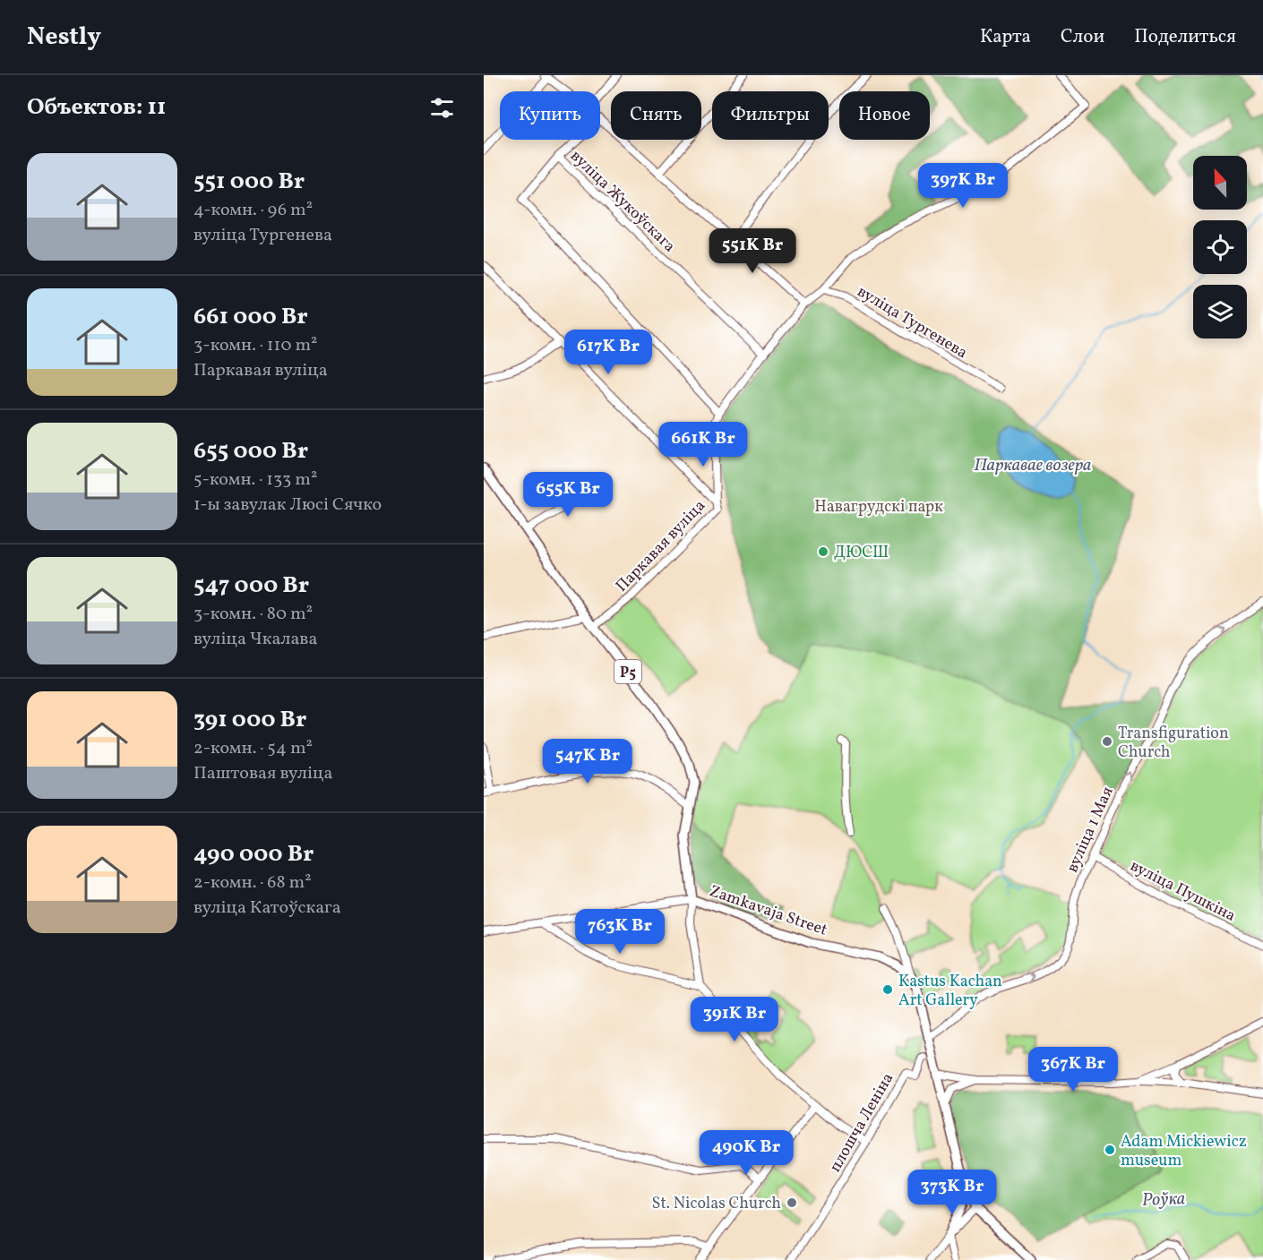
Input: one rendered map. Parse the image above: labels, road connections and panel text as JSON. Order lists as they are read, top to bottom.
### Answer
{
  "streets": {
    "main road": ["Р5", "Zamkavaja Street"],
    "street": [
      "вуліца Жукоўскага",
      "вуліца Тургенева",
      "Паркавая вуліца",
      "вуліца 1 Мая",
      "вуліца Пушкіна",
      "плошча Леніна"
    ]
  },
  "crossings": [
    ["вуліца Жукоўскага", "Паркавая вуліца"],
    ["Паркавая вуліца", "Р5"],
    ["Р5", "Zamkavaja Street"],
    ["вуліца 1 Мая", "вуліца Пушкіна"]
  ],
  "one_way": ["вуліца 1 Мая"],
  "water": ["Паркавае возера", "Роўка"],
  "parks": ["Навагрудскі парк"],
  "places": [
    "ДЮСШ",
    "Transfiguration Church",
    "Kastus Kachan Art Gallery",
    "Adam Mickiewicz museum",
    "St. Nicolas Church"
  ],
  "north": "top",
  "page": {
    "header": "Nestly",
    "nav": ["Карта", "Слои", "Поделиться"],
    "heading": "Объектов: 11",
    "chip": [
      "Купить",
      "Снять",
      "Фильтры",
      "Новое"
    ],
    "list": [
      {
        "name": "551 000 Br",
        "note": "4-комн. · 96 m² · вуліца Тургенева"
      },
      {
        "name": "661 000 Br",
        "note": "3-комн. · 110 m² · Паркавая вуліца"
      },
      {
        "name": "655 000 Br",
        "note": "5-комн. · 133 m² · 1-ы завулак Люсі Сячко"
      },
      {
        "name": "547 000 Br",
        "note": "3-комн. · 80 m² · вуліца Чкалава"
      },
      {
        "name": "391 000 Br",
        "note": "2-комн. · 54 m² · Паштовая вуліца"
      },
      {
        "name": "490 000 Br",
        "note": "2-комн. · 68 m² · вуліца Катоўскага"
      }
    ],
    "price": [
      "397K Br",
      "551K Br",
      "617K Br",
      "661K Br",
      "655K Br",
      "547K Br",
      "763K Br",
      "391K Br",
      "367K Br",
      "490K Br",
      "373K Br"
    ]
  }
}
